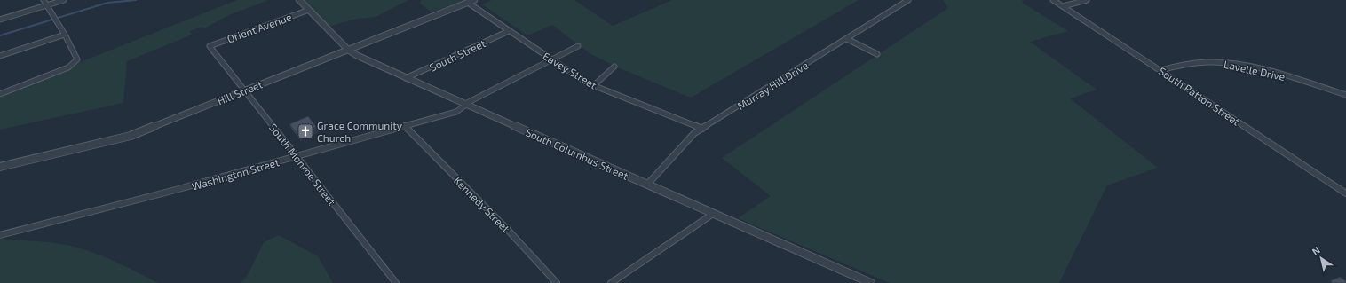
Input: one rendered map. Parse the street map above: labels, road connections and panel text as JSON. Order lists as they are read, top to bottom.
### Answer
{
  "streets": {
    "street": [
      "Orient Avenue",
      "South Street",
      "Eavey Street",
      "Lavelle Drive",
      "Murray Hill Drive",
      "Hill Street",
      "South Patton Street",
      "South Columbus Street",
      "South Monroe Street",
      "Washington Street",
      "Kennedy Street"
    ]
  },
  "crossings": [
    ["Orient Avenue", "South Columbus Street"],
    ["Orient Avenue", "South Monroe Street"],
    ["South Street", "Eavey Street"],
    ["South Street", "South Columbus Street"],
    ["Eavey Street", "Murray Hill Drive"],
    ["Eavey Street", "Hill Street"],
    ["Eavey Street", "Washington Street"],
    ["Lavelle Drive", "South Patton Street"],
    ["Murray Hill Drive", "South Columbus Street"],
    ["Hill Street", "South Columbus Street"],
    ["Hill Street", "South Monroe Street"],
    ["South Columbus Street", "Washington Street"],
    ["South Monroe Street", "Washington Street"],
    ["Washington Street", "Kennedy Street"]
  ],
  "places": {
    "church": ["Grace Community Church"]
  },
  "north": "top left"
}
